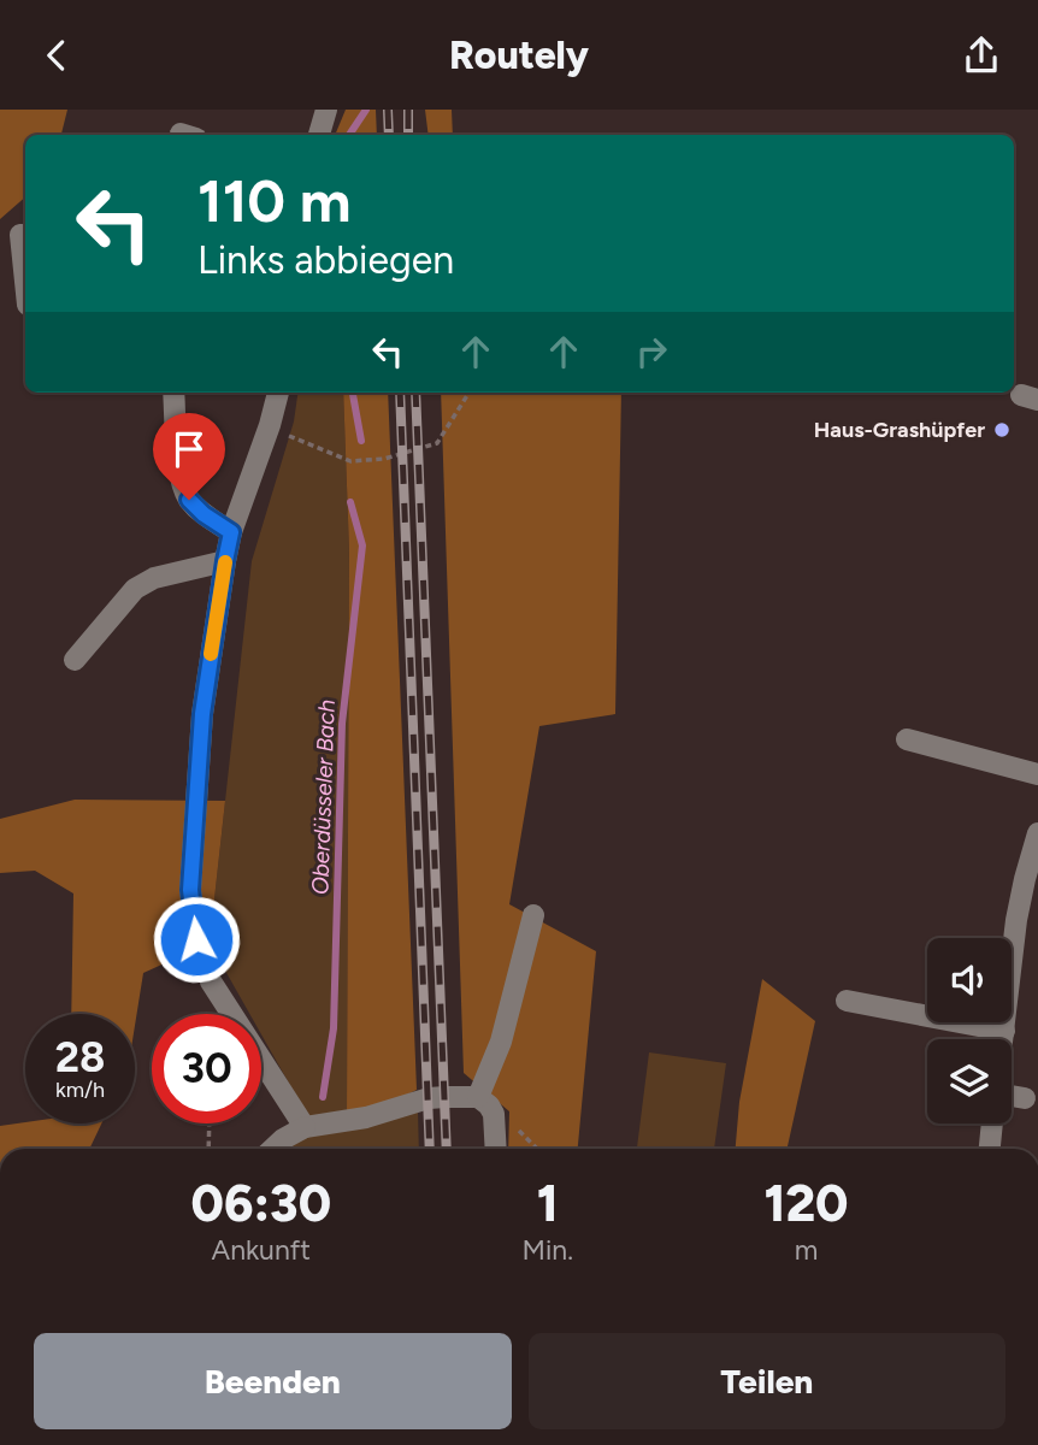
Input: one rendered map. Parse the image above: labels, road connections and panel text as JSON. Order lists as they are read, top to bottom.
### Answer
{
  "water": ["Oberdüsseler Bach"],
  "places": ["Haus-Grashüpfer"],
  "page": {
    "header": "Routely",
    "turn": ["110 m", "Links abbiegen"],
    "speed": "28 km/h",
    "limit": "30",
    "eta": [
      "06:30",
      "Ankunft",
      "1",
      "Min.",
      "120",
      "m"
    ],
    "buttons": ["Beenden", "Teilen"]
  }
}
